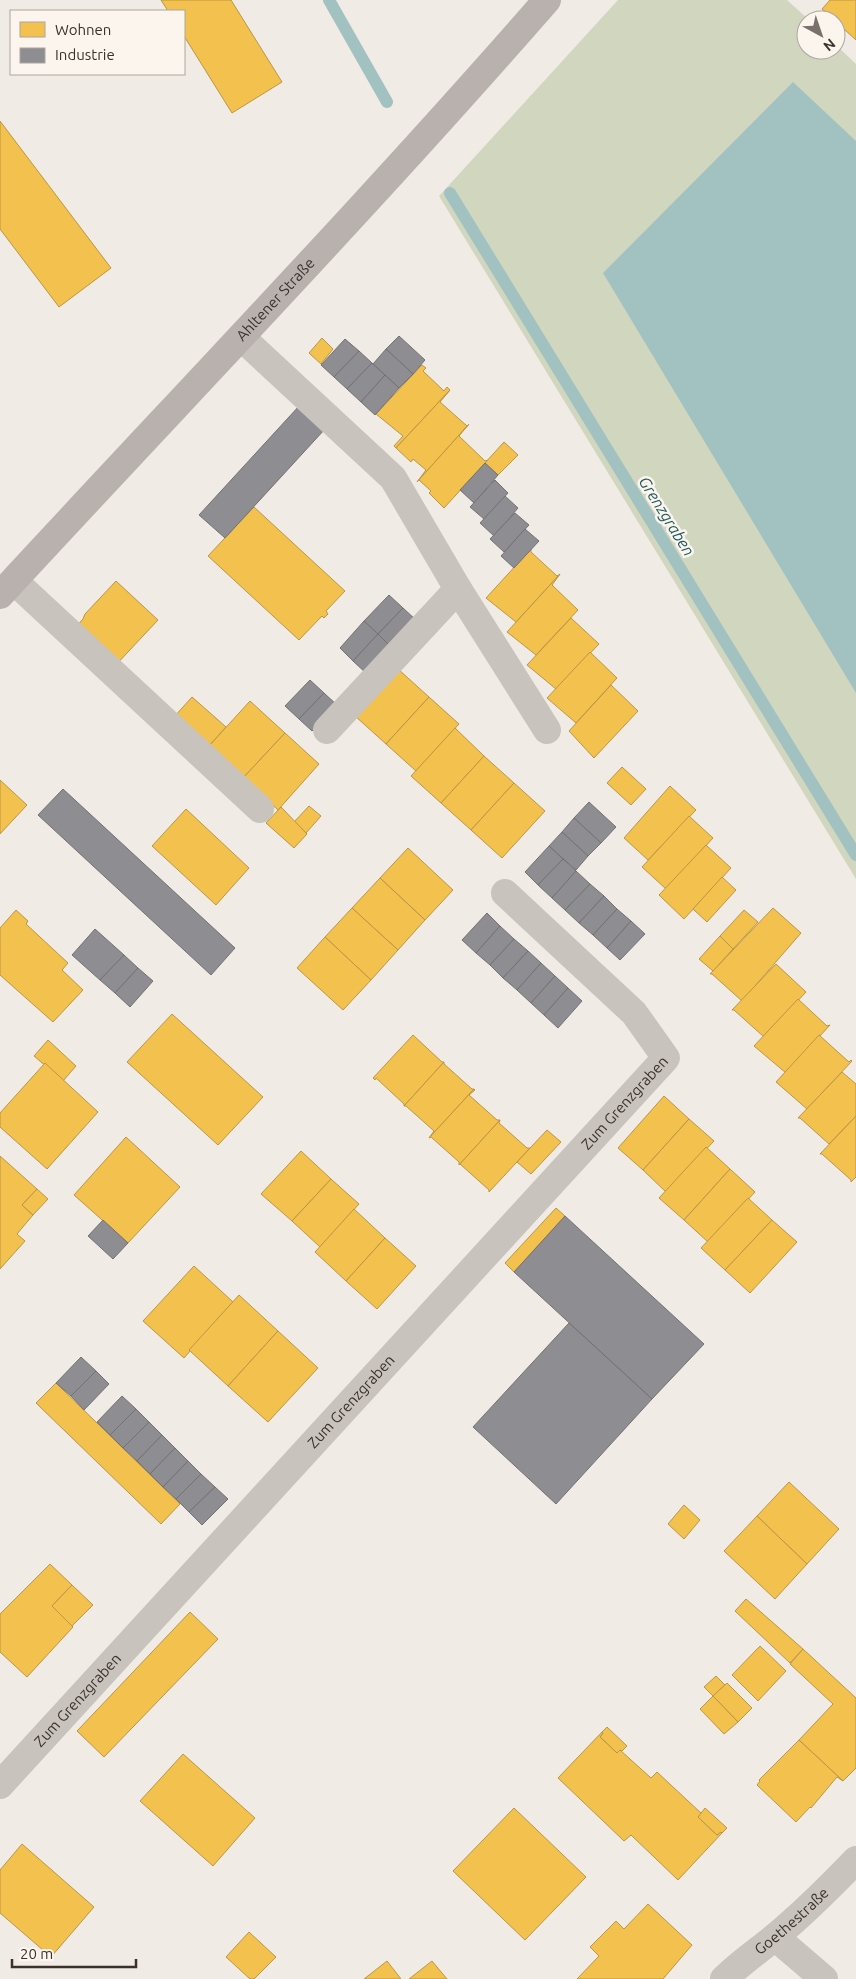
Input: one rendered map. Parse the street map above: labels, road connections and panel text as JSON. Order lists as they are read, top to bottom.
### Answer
{
  "streets": {
    "main road": ["Ahltener Straße"],
    "street": ["Zum Grenzgraben", "Goethestraße"]
  },
  "water": ["Grenzgraben"],
  "legend": ["Wohnen", "Industrie"],
  "scale_bar": "20 m",
  "north": "bottom right"
}
